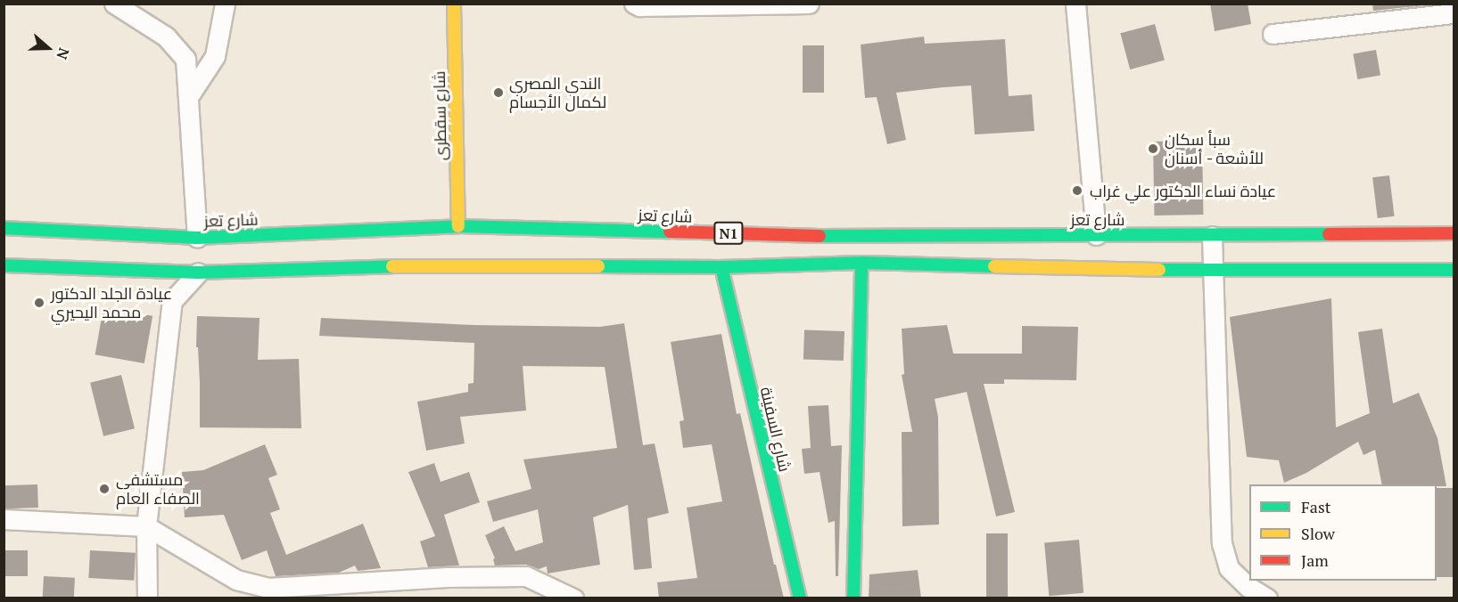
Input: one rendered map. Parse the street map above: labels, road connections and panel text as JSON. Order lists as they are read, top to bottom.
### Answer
{
  "streets": {
    "main road": [
      "شارع سقطرى",
      "شارع تعز",
      "N1",
      "شارع السفينة"
    ]
  },
  "crossings": [
    ["شارع سقطرى", "شارع تعز"],
    ["N1", "شارع السفينة"]
  ],
  "places": [
    "الندي المصري لكمال الأجسام",
    "سبأ سكان للأشعة - أسنان",
    "عيادة نساء الدكتور علي غراب",
    "عيادة الجلد الدكتور محمد اليحيري",
    "مستشفى الصفاء العام"
  ],
  "legend": ["Fast", "Slow", "Jam"],
  "north": "right"
}
